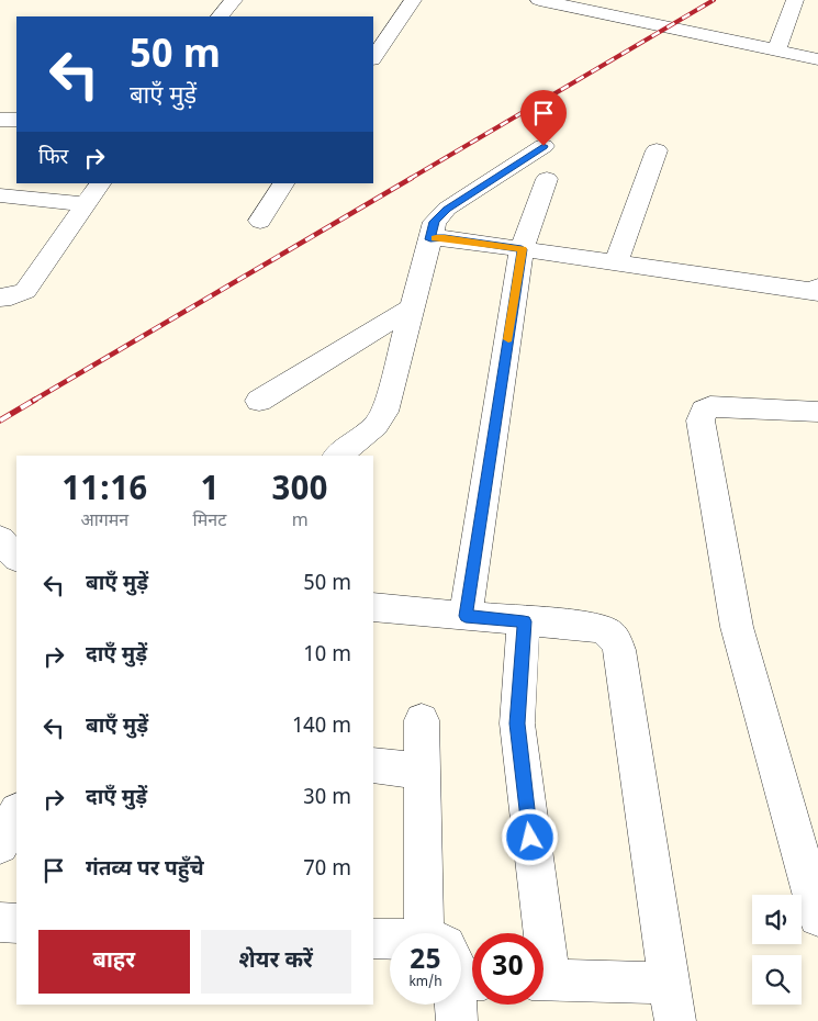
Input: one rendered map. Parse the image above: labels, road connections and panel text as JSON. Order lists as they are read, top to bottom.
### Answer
{
  "page": {
    "turn": ["50 m", "बाएँ मुड़ें"],
    "then": "फिर",
    "eta": [
      "11:16",
      "आगमन",
      "1",
      "मिनट",
      "300",
      "m"
    ],
    "list": [
      {
        "name": "बाएँ मुड़ें",
        "value": "50 m"
      },
      {
        "name": "दाएँ मुड़ें",
        "value": "10 m"
      },
      {
        "name": "बाएँ मुड़ें",
        "value": "140 m"
      },
      {
        "name": "दाएँ मुड़ें",
        "value": "30 m"
      },
      {
        "name": "गंतव्य पर पहुँचे",
        "value": "70 m"
      }
    ],
    "buttons": ["बाहर", "शेयर करें"],
    "speed": "25 km/h",
    "limit": "30"
  }
}
